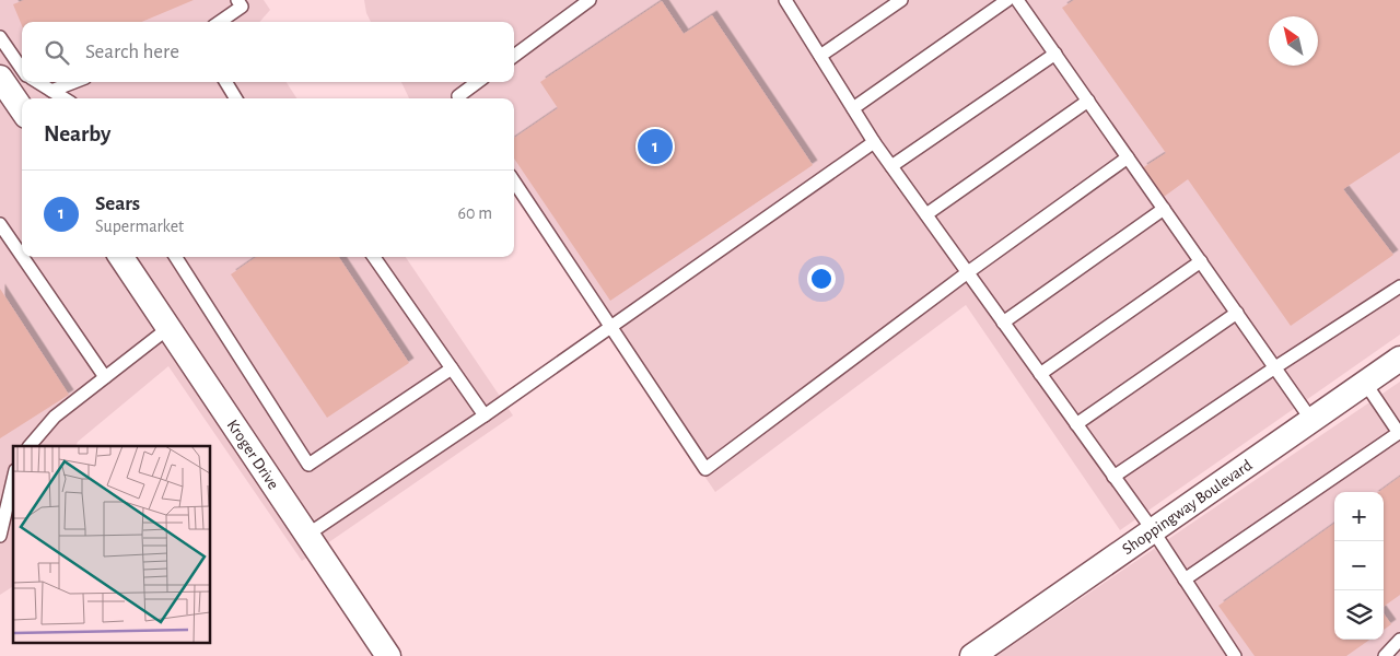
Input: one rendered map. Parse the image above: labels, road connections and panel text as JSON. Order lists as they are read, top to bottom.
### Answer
{
  "streets": {
    "street": ["Kroger Drive", "Shoppingway Boulevard"]
  },
  "north": "top left",
  "page": {
    "search": "Search here",
    "heading": "Nearby",
    "pins": "1",
    "list": [
      {
        "mark": "1",
        "name": "Sears",
        "note": "Supermarket",
        "value": "60 m"
      }
    ],
    "map_buttons": ["+", "−"]
  }
}
